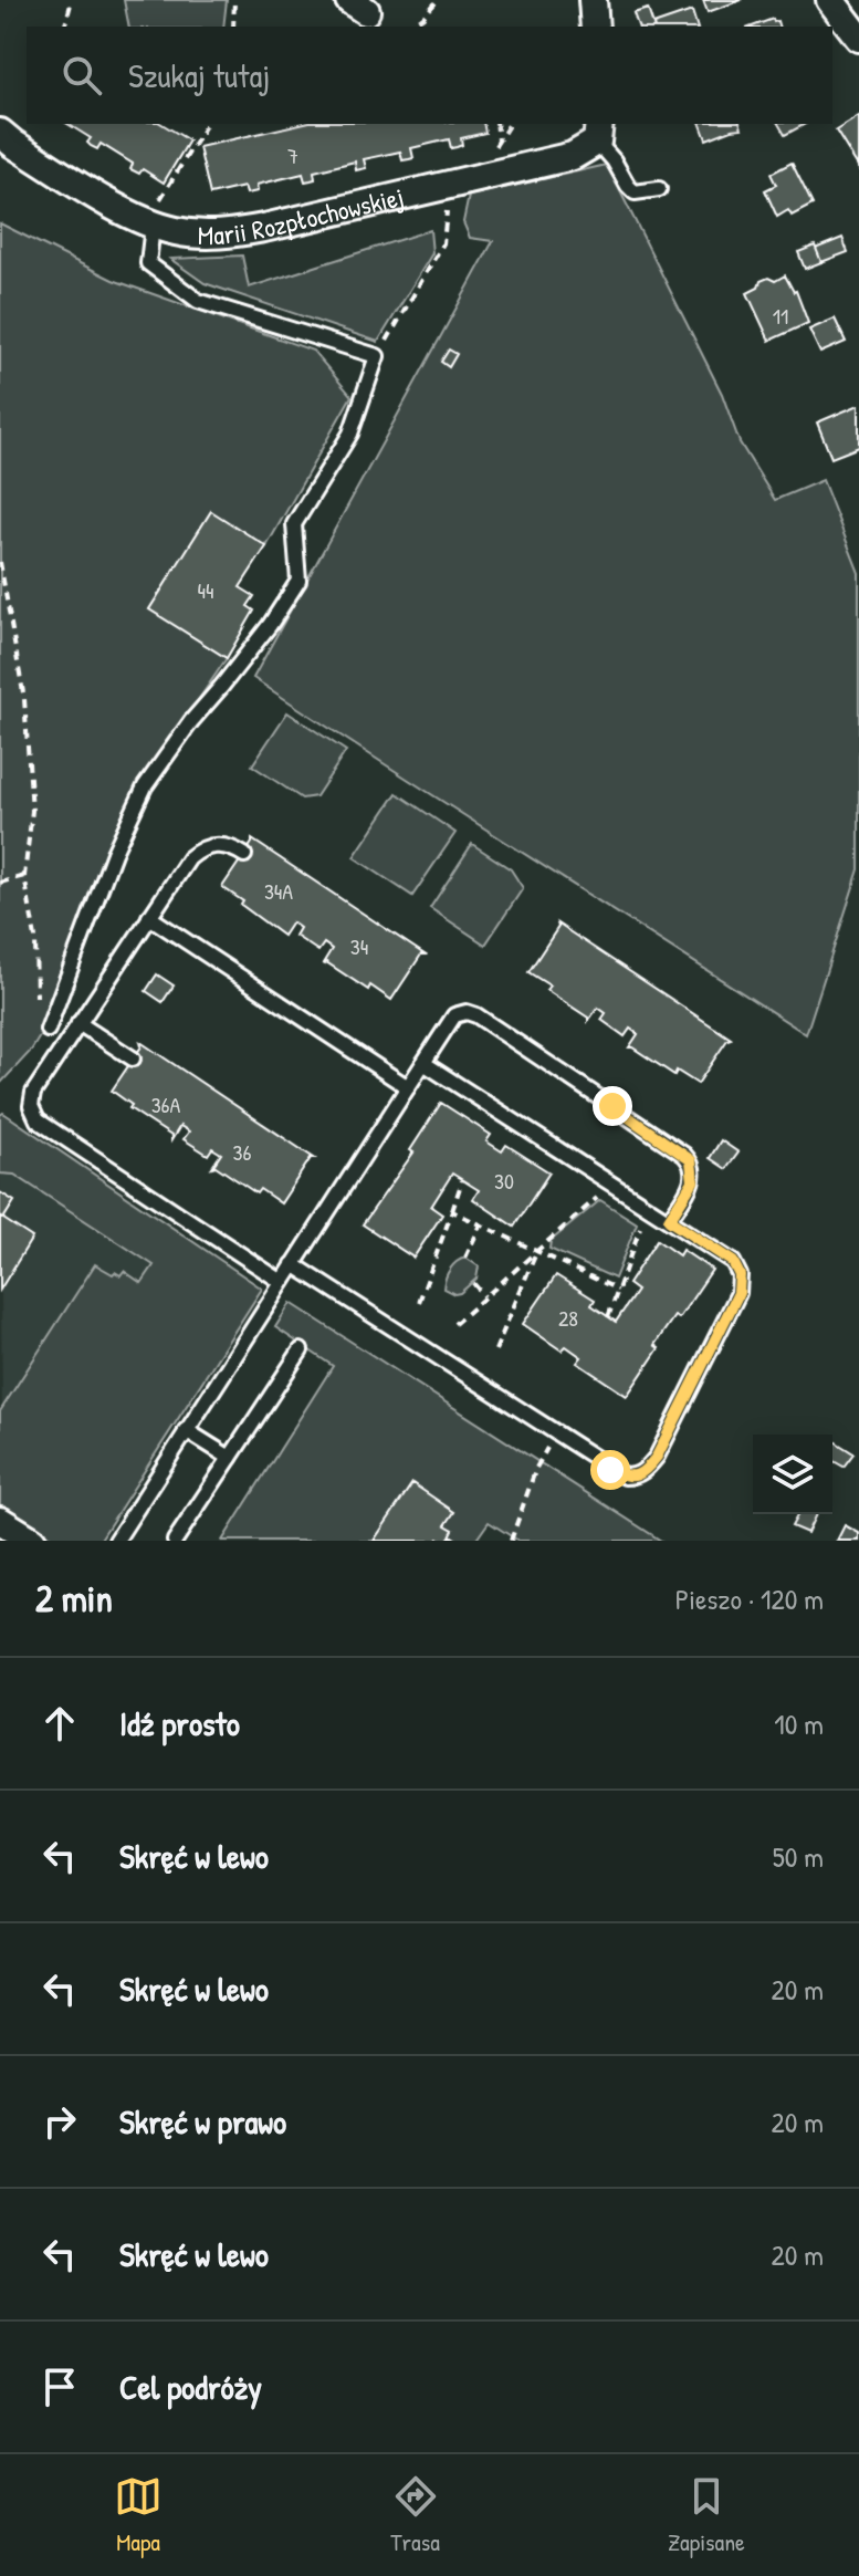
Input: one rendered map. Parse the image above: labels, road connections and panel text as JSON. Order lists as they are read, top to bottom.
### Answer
{
  "streets": {
    "street": ["Marii Rozpłochowskiej"]
  },
  "house_numbers": [
    "7",
    "11",
    "44",
    "34A",
    "34",
    "36A",
    "36",
    "30",
    "28"
  ],
  "page": {
    "search": "Szukaj tutaj",
    "heading": ["2 min", "Pieszo · 120 m"],
    "list": [
      ["Idź prosto", "10 m"],
      ["Skręć w lewo", "50 m"],
      ["Skręć w lewo", "20 m"],
      ["Skręć w prawo", "20 m"],
      ["Skręć w lewo", "20 m"],
      "Cel podróży"
    ],
    "nav": ["Mapa", "Trasa", "Zapisane"]
  }
}
